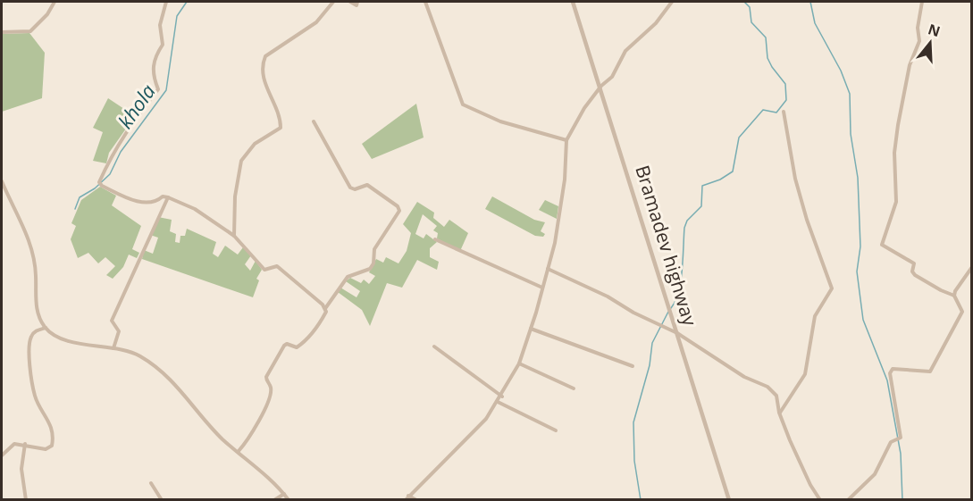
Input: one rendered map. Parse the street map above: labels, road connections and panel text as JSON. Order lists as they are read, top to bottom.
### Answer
{
  "streets": {
    "street": ["Bramadev highway"]
  },
  "water": ["khola"],
  "north": "top"
}
